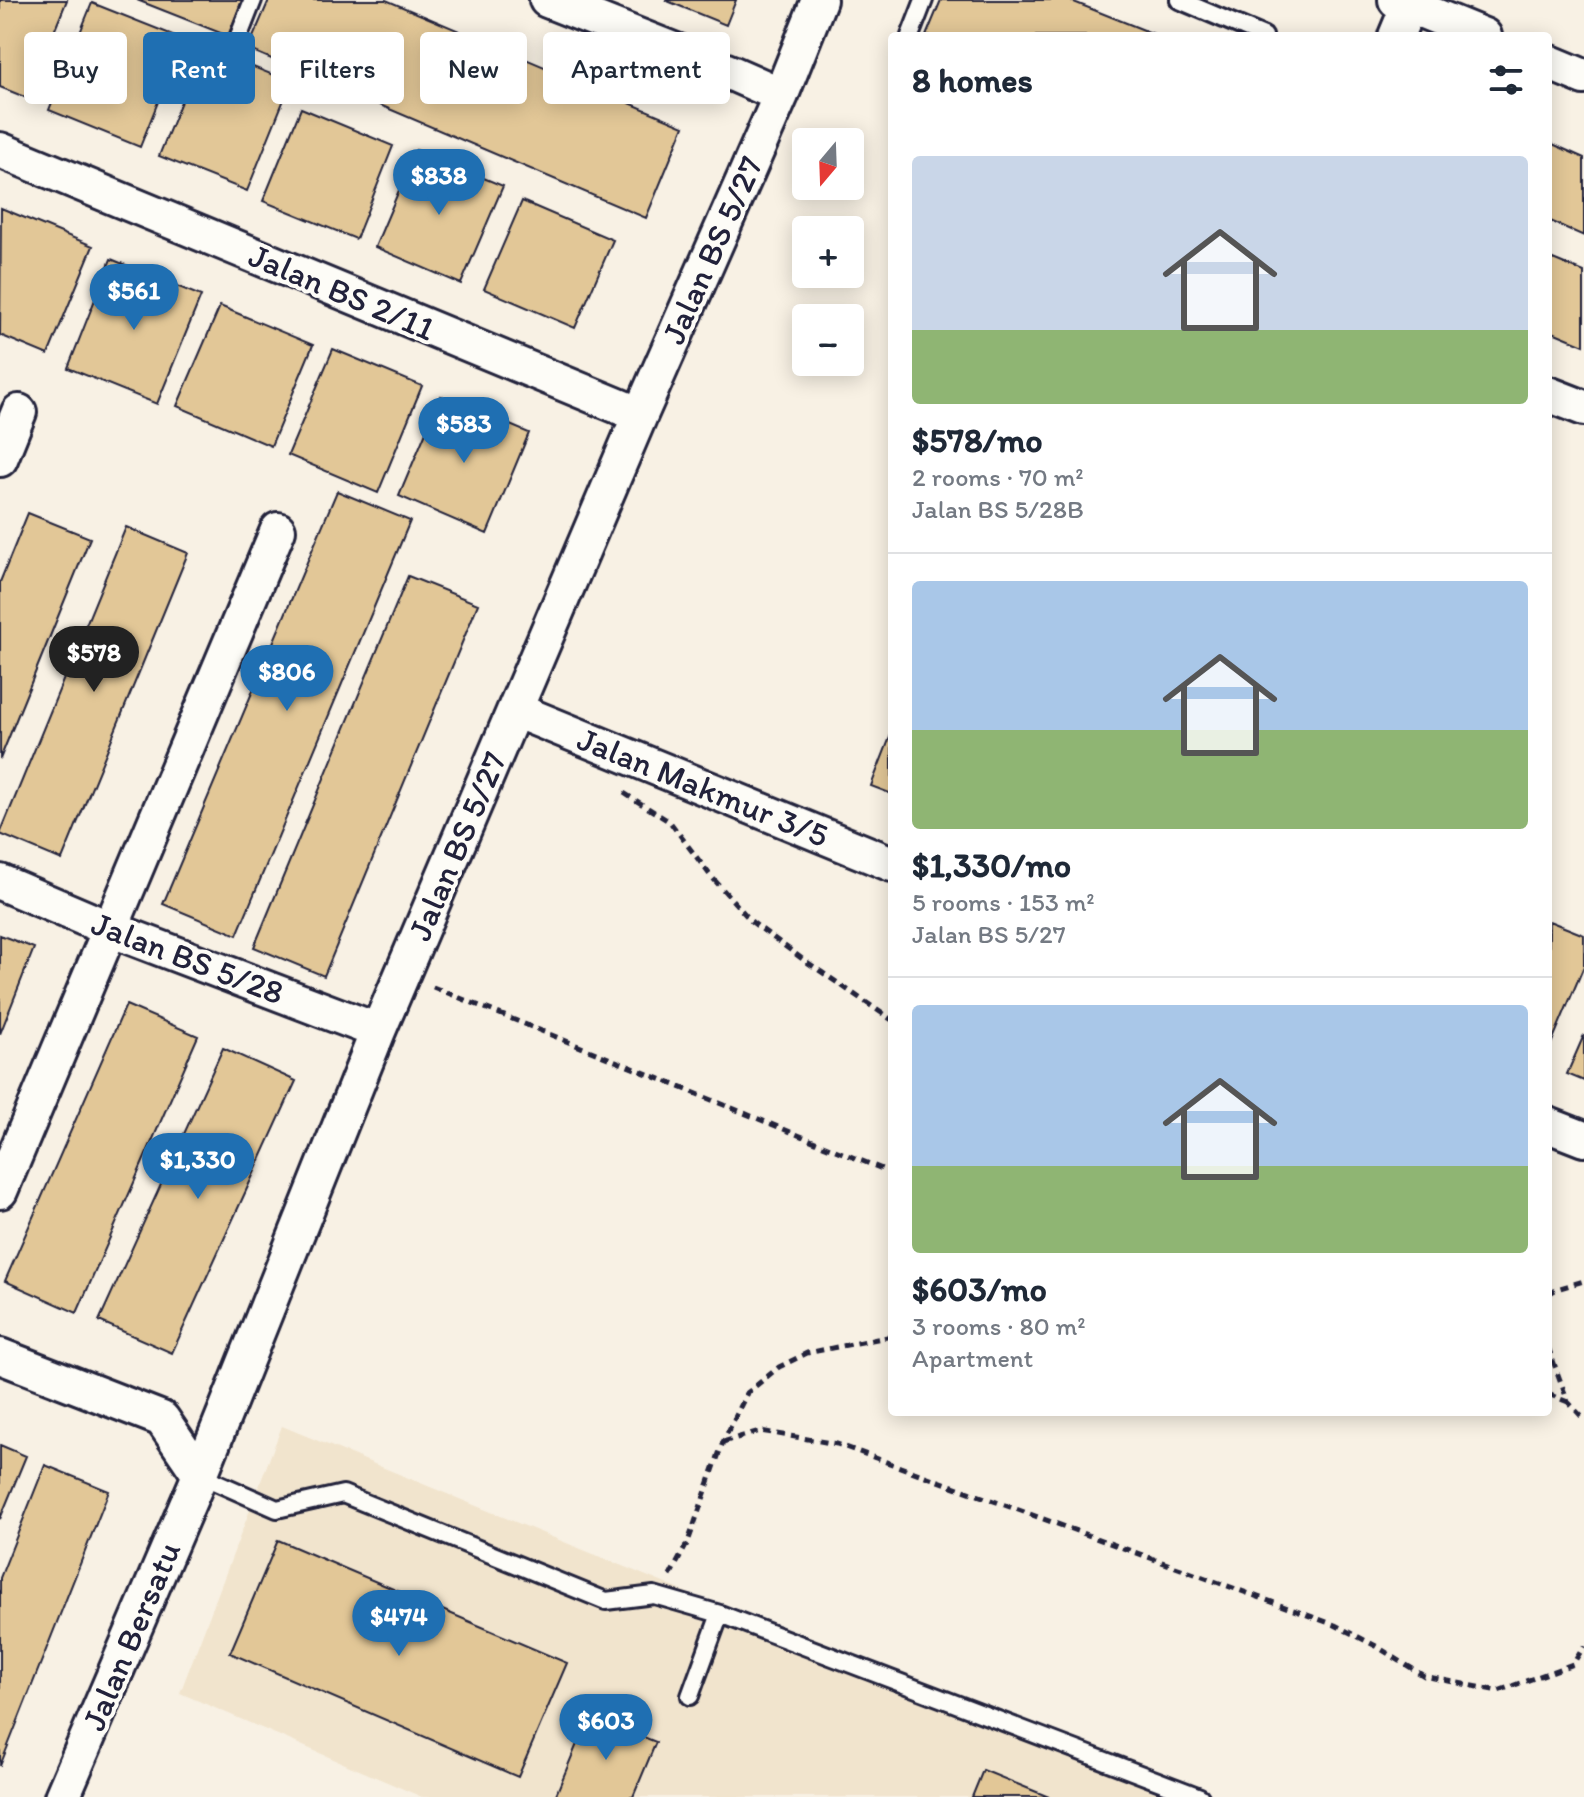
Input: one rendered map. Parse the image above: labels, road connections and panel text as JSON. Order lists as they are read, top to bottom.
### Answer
{
  "streets": {
    "street": [
      "Jalan BS 5/27",
      "Jalan BS 2/11",
      "Jalan Makmur 3/5",
      "Jalan BS 5/28",
      "Jalan Bersatu"
    ]
  },
  "crossings": [
    ["Jalan BS 5/27", "Jalan BS 2/11"],
    ["Jalan BS 5/27", "Jalan Makmur 3/5"],
    ["Jalan BS 5/27", "Jalan BS 5/28"],
    ["Jalan BS 5/27", "Jalan Bersatu"]
  ],
  "north": "bottom",
  "page": {
    "chip": [
      "Buy",
      "Rent",
      "Filters",
      "New",
      "Apartment"
    ],
    "heading": "8 homes",
    "map_buttons": ["+", "−"],
    "list": [
      {
        "name": "$578/mo",
        "note": "2 rooms · 70 m² · Jalan BS 5/28B"
      },
      {
        "name": "$1,330/mo",
        "note": "5 rooms · 153 m² · Jalan BS 5/27"
      },
      {
        "name": "$603/mo",
        "note": "3 rooms · 80 m² · Apartment"
      }
    ],
    "price": [
      "$838",
      "$561",
      "$583",
      "$578",
      "$806",
      "$1,330",
      "$474",
      "$603"
    ]
  }
}
